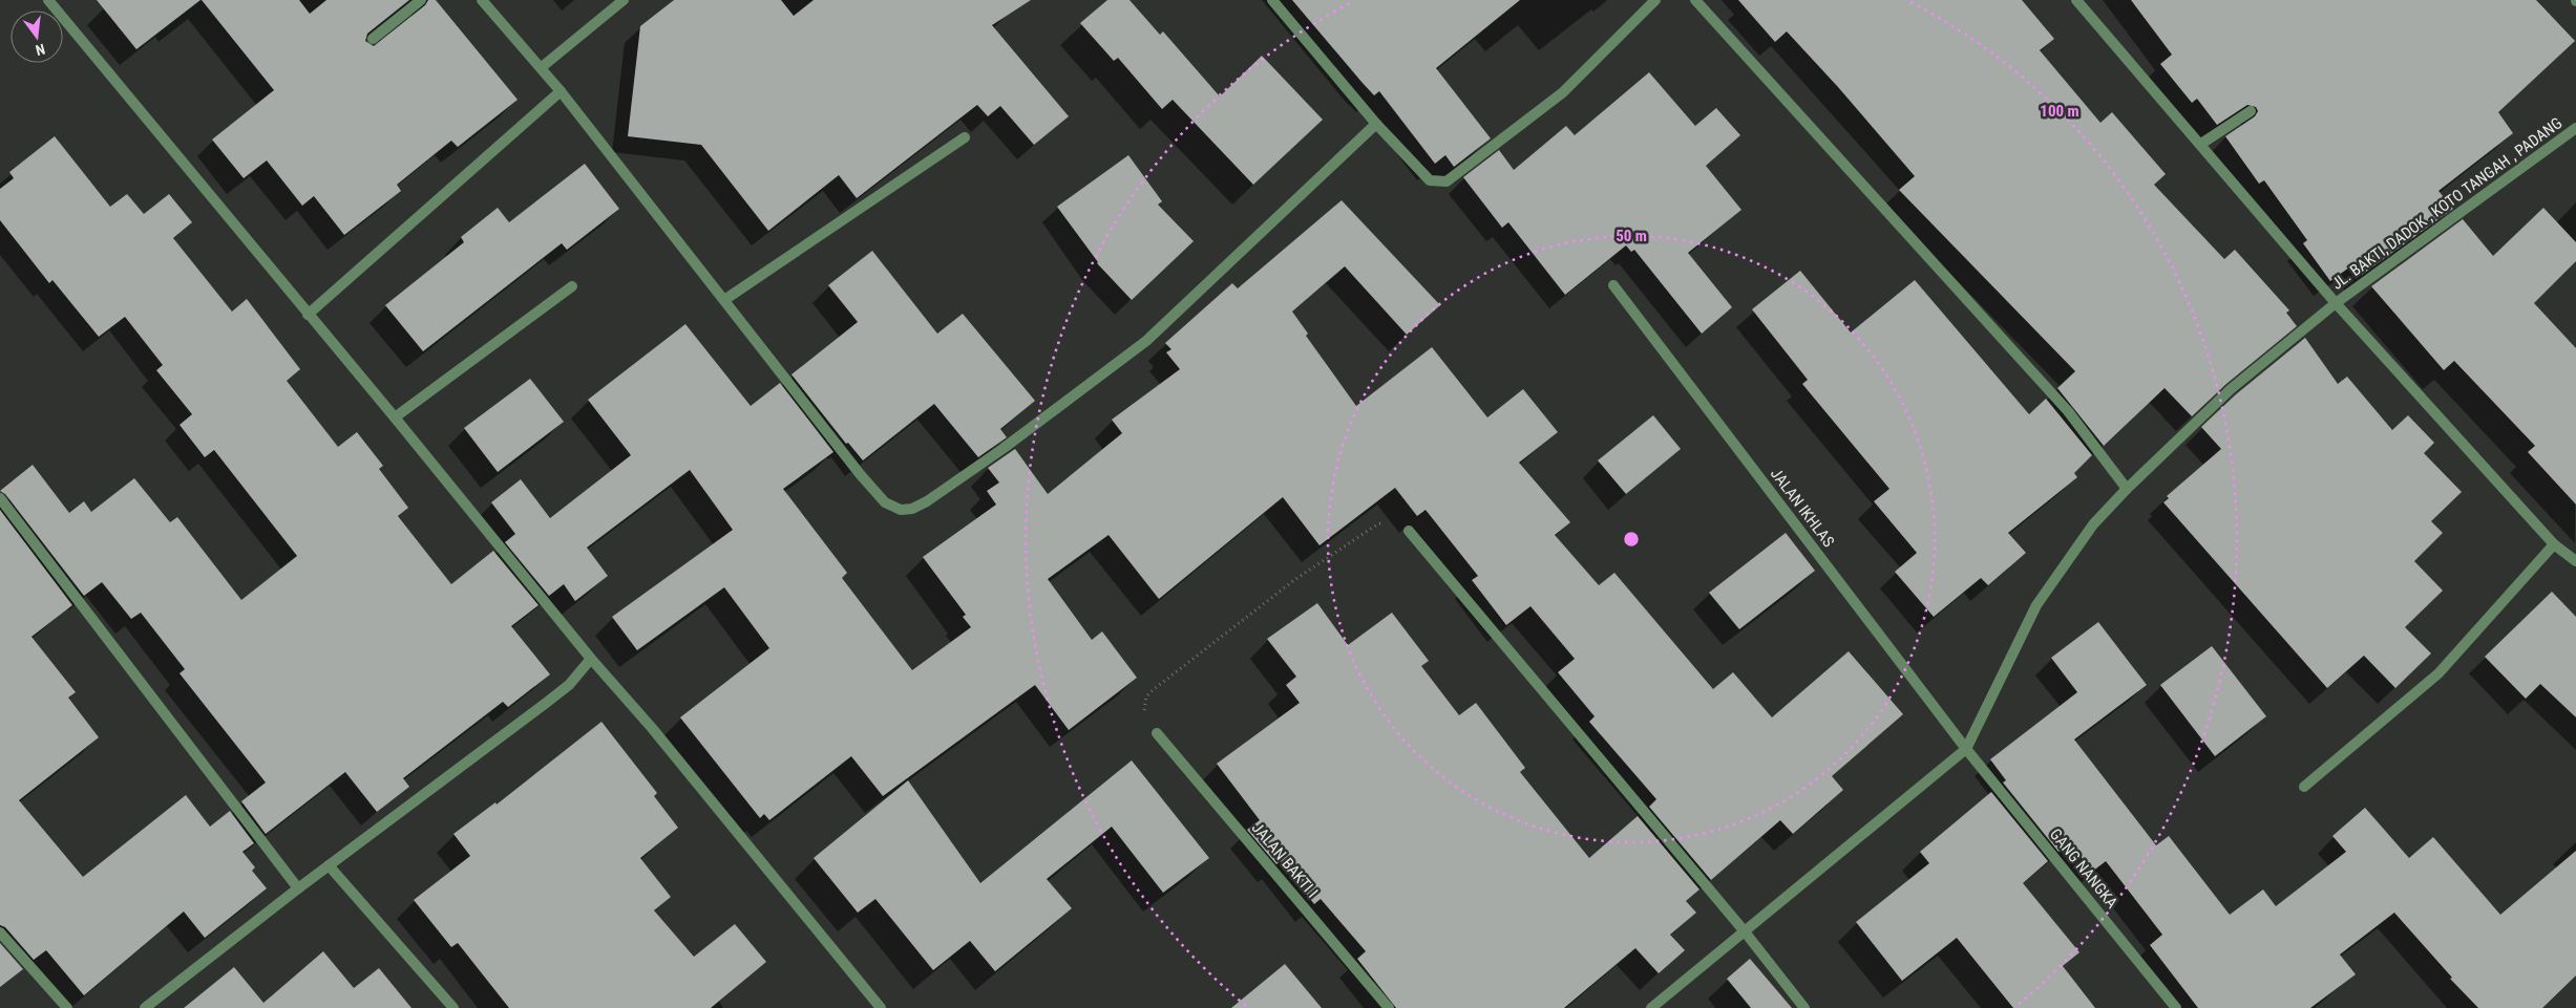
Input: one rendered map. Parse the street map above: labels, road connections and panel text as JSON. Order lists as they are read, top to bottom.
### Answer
{
  "streets": {
    "street": [
      "JL. BAKTI, DADOK , KOTO TANGAH , PADANG",
      "JALAN IKHLAS",
      "JALAN BAKTI I",
      "GANG NANGKA"
    ]
  },
  "crossings": [
    ["JL. BAKTI, DADOK , KOTO TANGAH , PADANG", "JALAN IKHLAS"],
    ["JL. BAKTI, DADOK , KOTO TANGAH , PADANG", "GANG NANGKA"],
    ["JALAN IKHLAS", "GANG NANGKA"]
  ],
  "north": "bottom",
  "rings": ["100 m", "50 m"]
}
